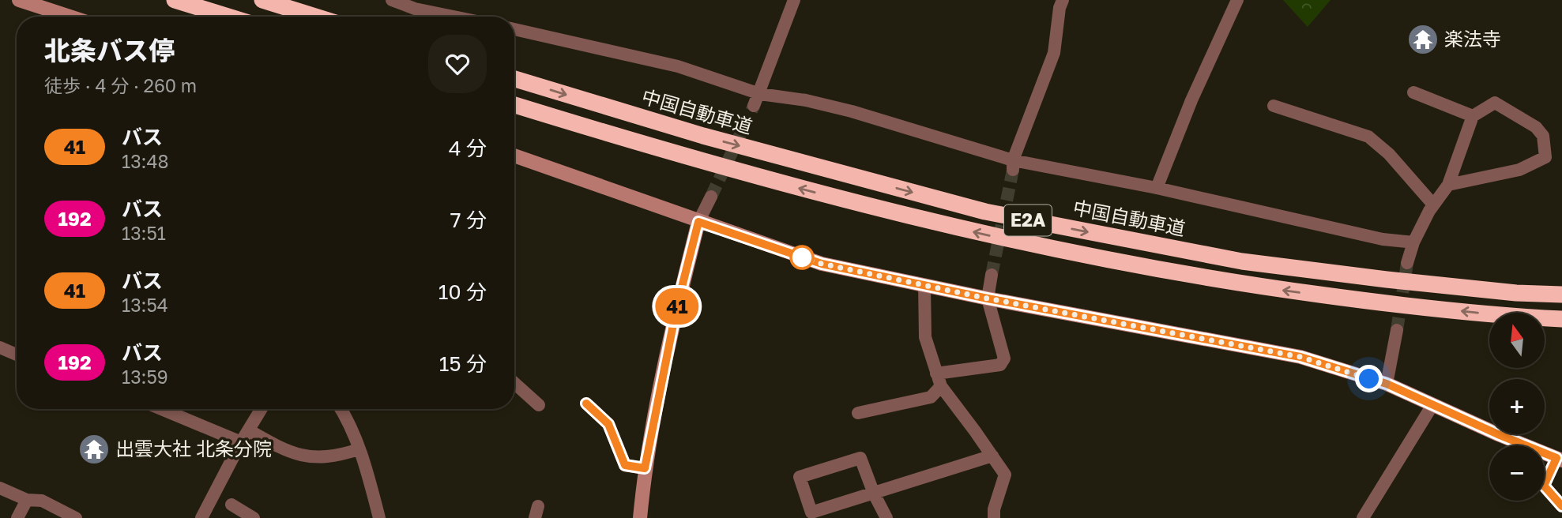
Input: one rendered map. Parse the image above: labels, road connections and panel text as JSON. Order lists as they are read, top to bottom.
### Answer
{
  "streets": {
    "highway": ["中国自動車道", "E2A"]
  },
  "places": {
    "temple": ["楽法寺", "出雲大社 北条分院"]
  },
  "lines": ["bus line 41"],
  "north": "top",
  "page": {
    "on_map": "41",
    "heading": ["北条バス停", "徒歩 · 4 分 · 260 m"],
    "list": [
      {
        "mark": "41",
        "name": "バス",
        "note": "13:48",
        "value": "4 分"
      },
      {
        "mark": "192",
        "name": "バス",
        "note": "13:51",
        "value": "7 分"
      },
      {
        "mark": "41",
        "name": "バス",
        "note": "13:54",
        "value": "10 分"
      },
      {
        "mark": "192",
        "name": "バス",
        "note": "13:59",
        "value": "15 分"
      }
    ],
    "map_buttons": ["+", "−"]
  }
}
